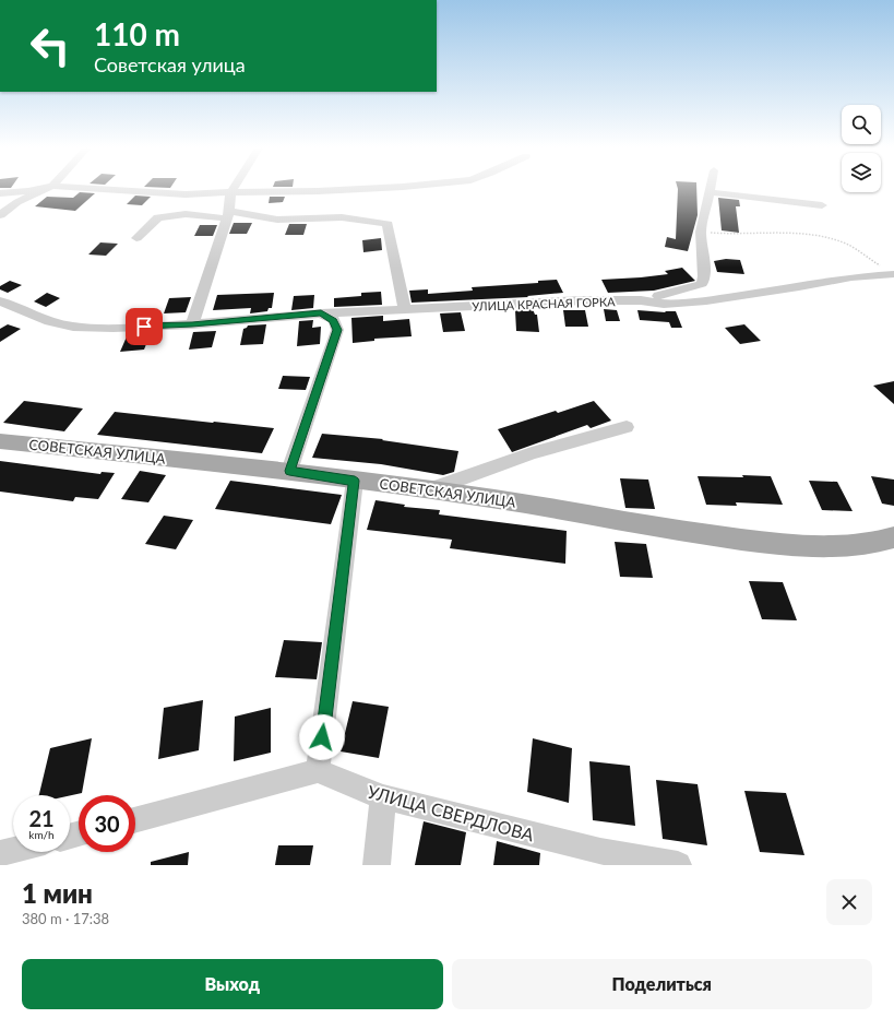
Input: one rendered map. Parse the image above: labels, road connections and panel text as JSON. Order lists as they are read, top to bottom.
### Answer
{
  "streets": {
    "main road": ["СОВЕТСКАЯ УЛИЦА"],
    "street": ["УЛИЦА КРАСНАЯ ГОРКА", "УЛИЦА СВЕРДЛОВА"]
  },
  "page": {
    "turn": ["110 m", "Советская улица"],
    "speed": "21 km/h",
    "limit": "30",
    "heading": ["1 мин", "380 m · 17:38"],
    "buttons": ["Выход", "Поделиться"]
  }
}
